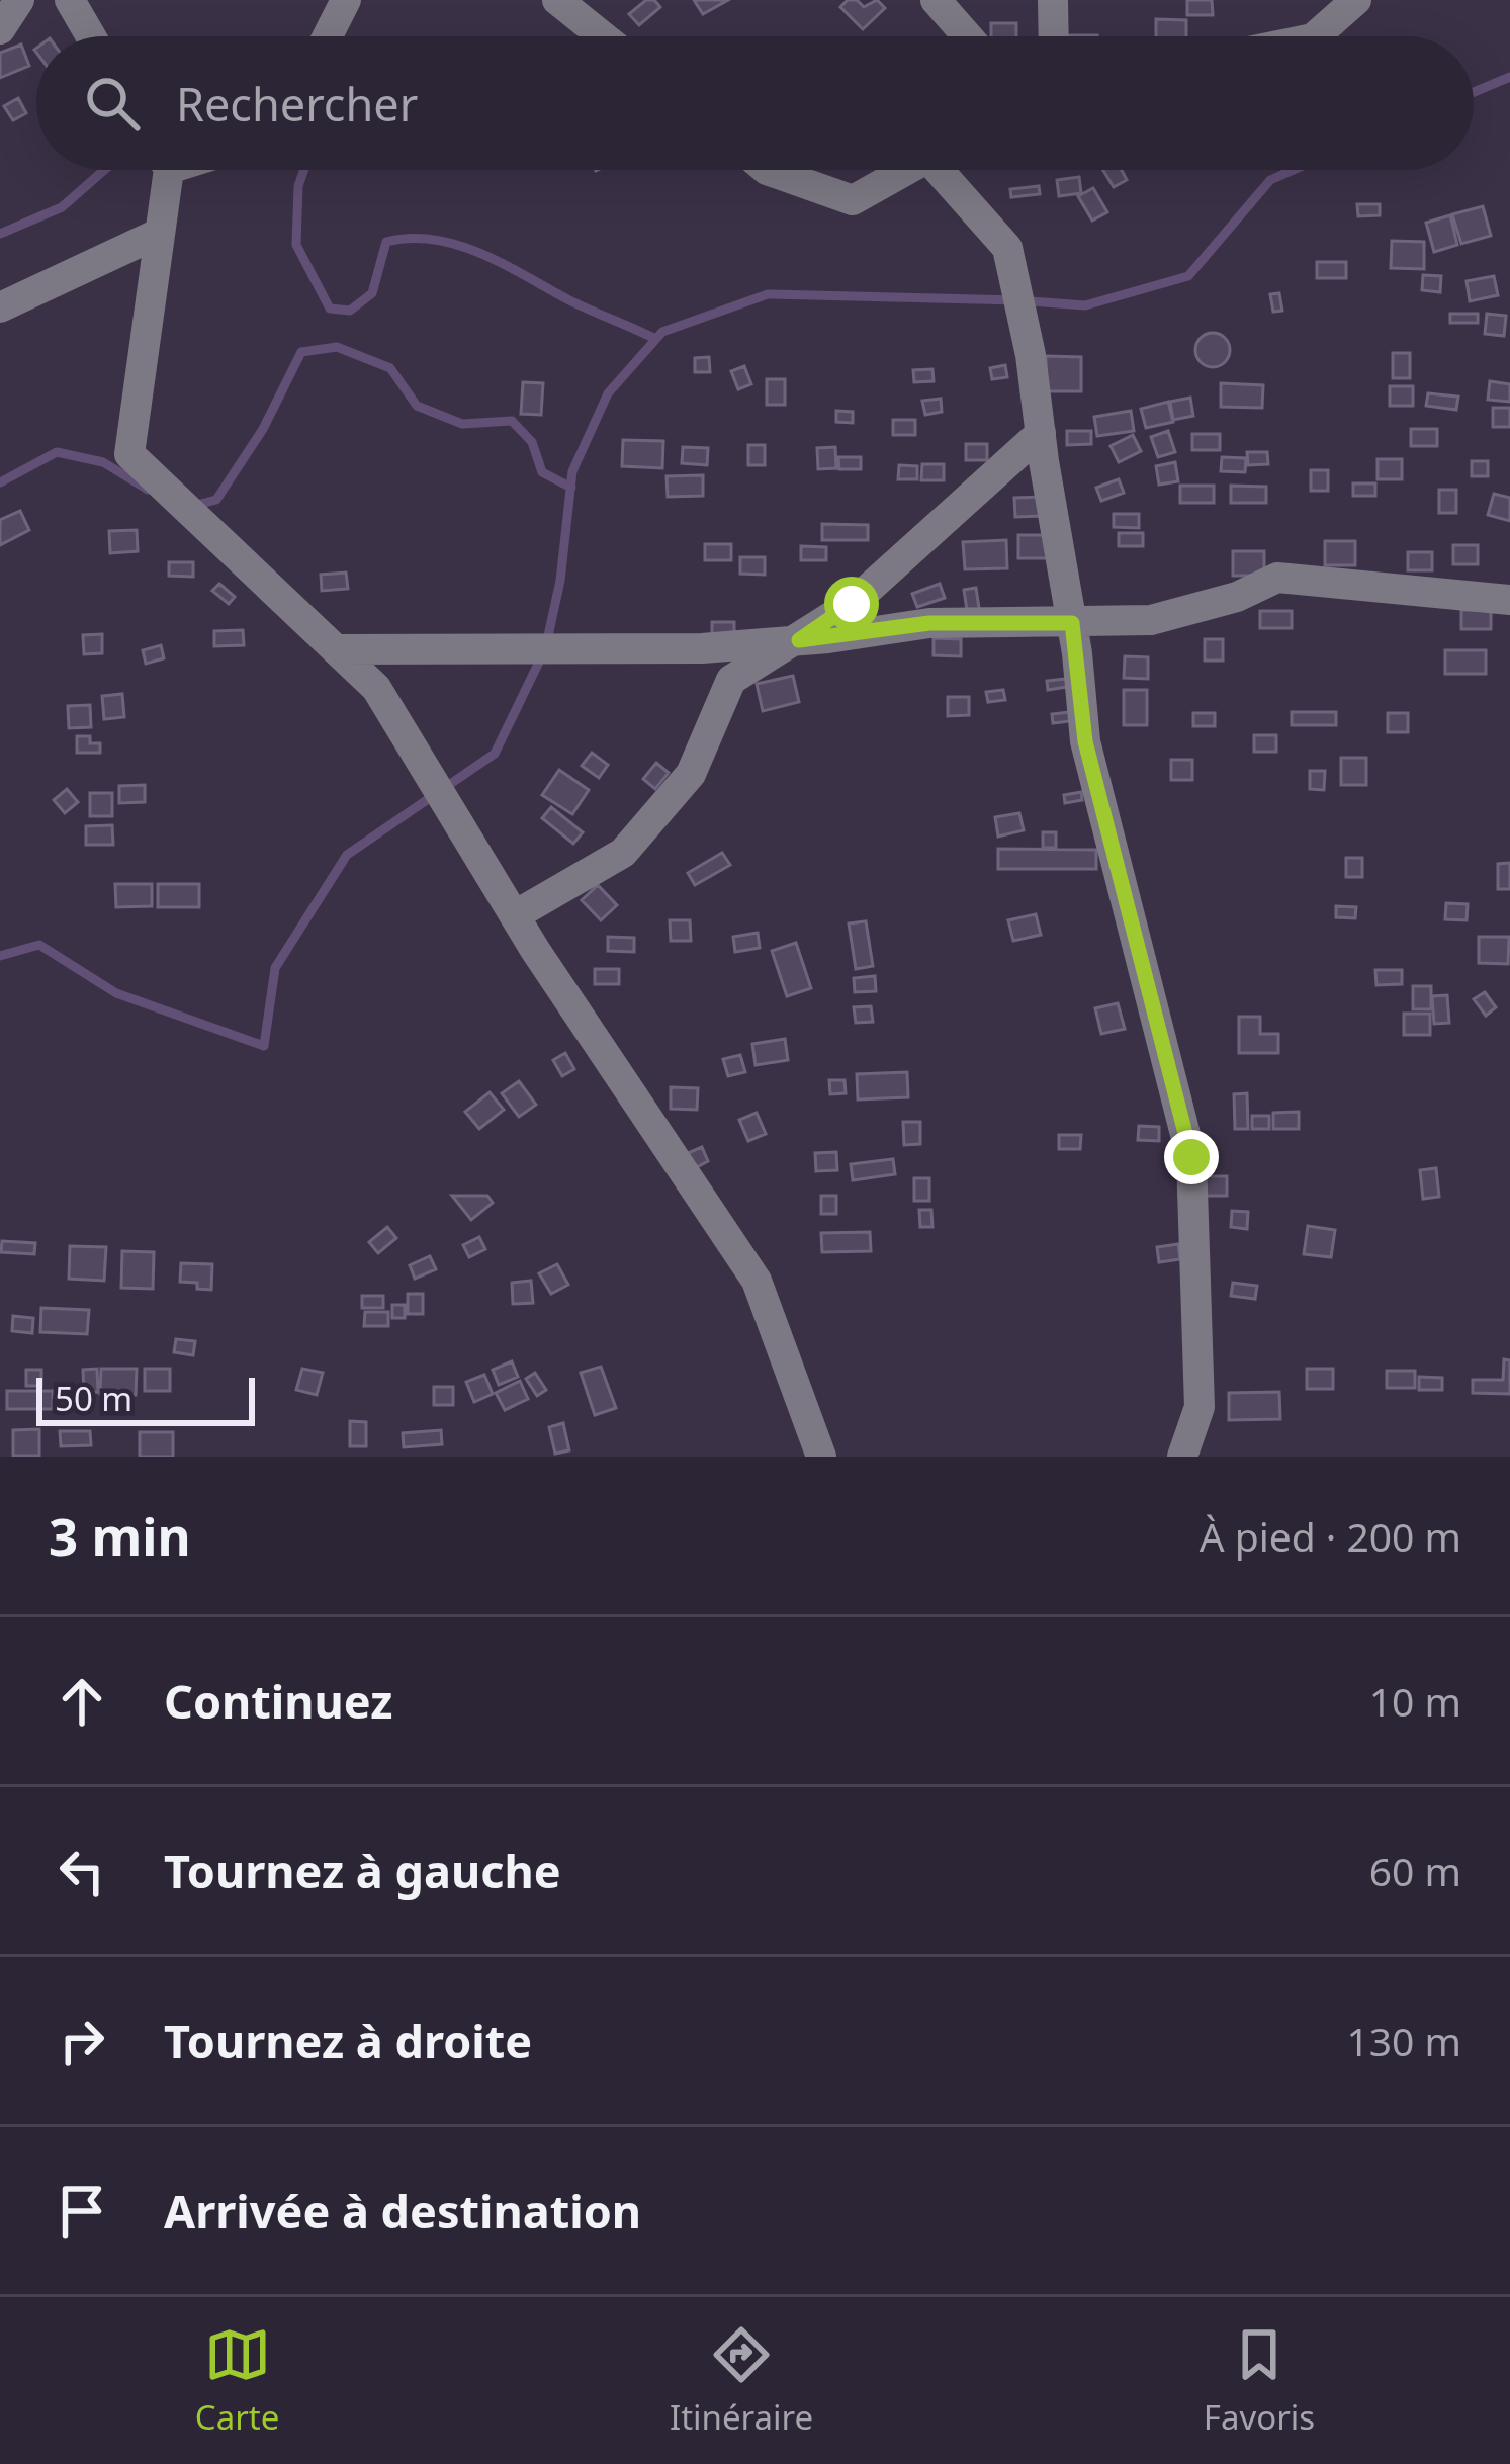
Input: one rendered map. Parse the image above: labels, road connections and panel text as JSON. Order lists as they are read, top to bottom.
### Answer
{
  "scale_bar": "50 m",
  "page": {
    "search": "Rechercher",
    "scale": "50 m",
    "heading": ["3 min", "À pied · 200 m"],
    "list": [
      ["Continuez", "10 m"],
      ["Tournez à gauche", "60 m"],
      ["Tournez à droite", "130 m"],
      "Arrivée à destination"
    ],
    "nav": ["Carte", "Itinéraire", "Favoris"]
  }
}
